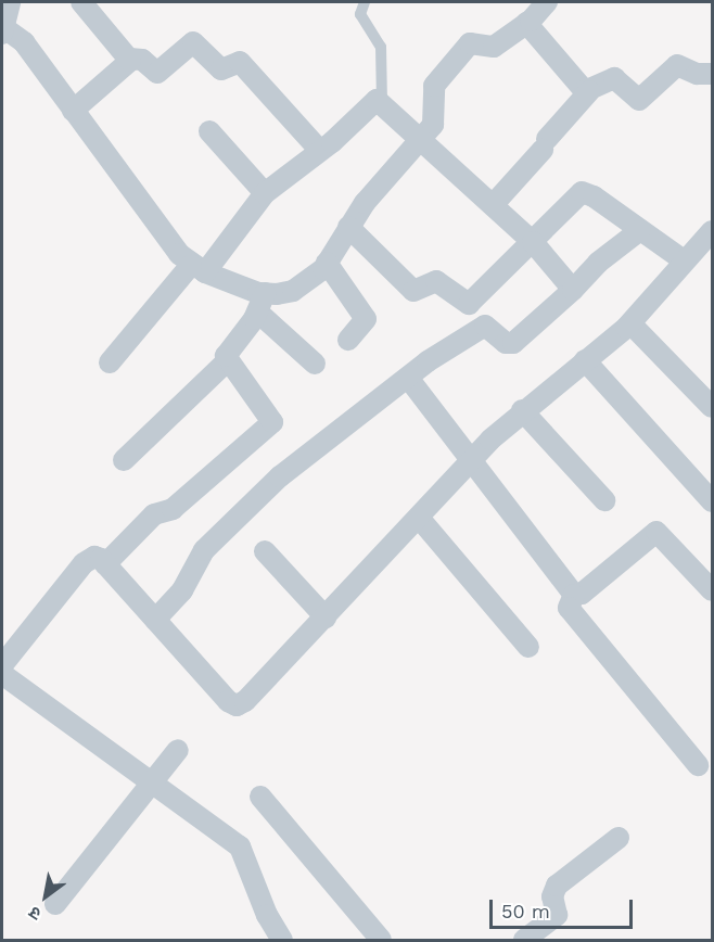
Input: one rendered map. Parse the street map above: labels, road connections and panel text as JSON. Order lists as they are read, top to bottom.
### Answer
{
  "scale_bar": "50 m",
  "north": "bottom left"
}
